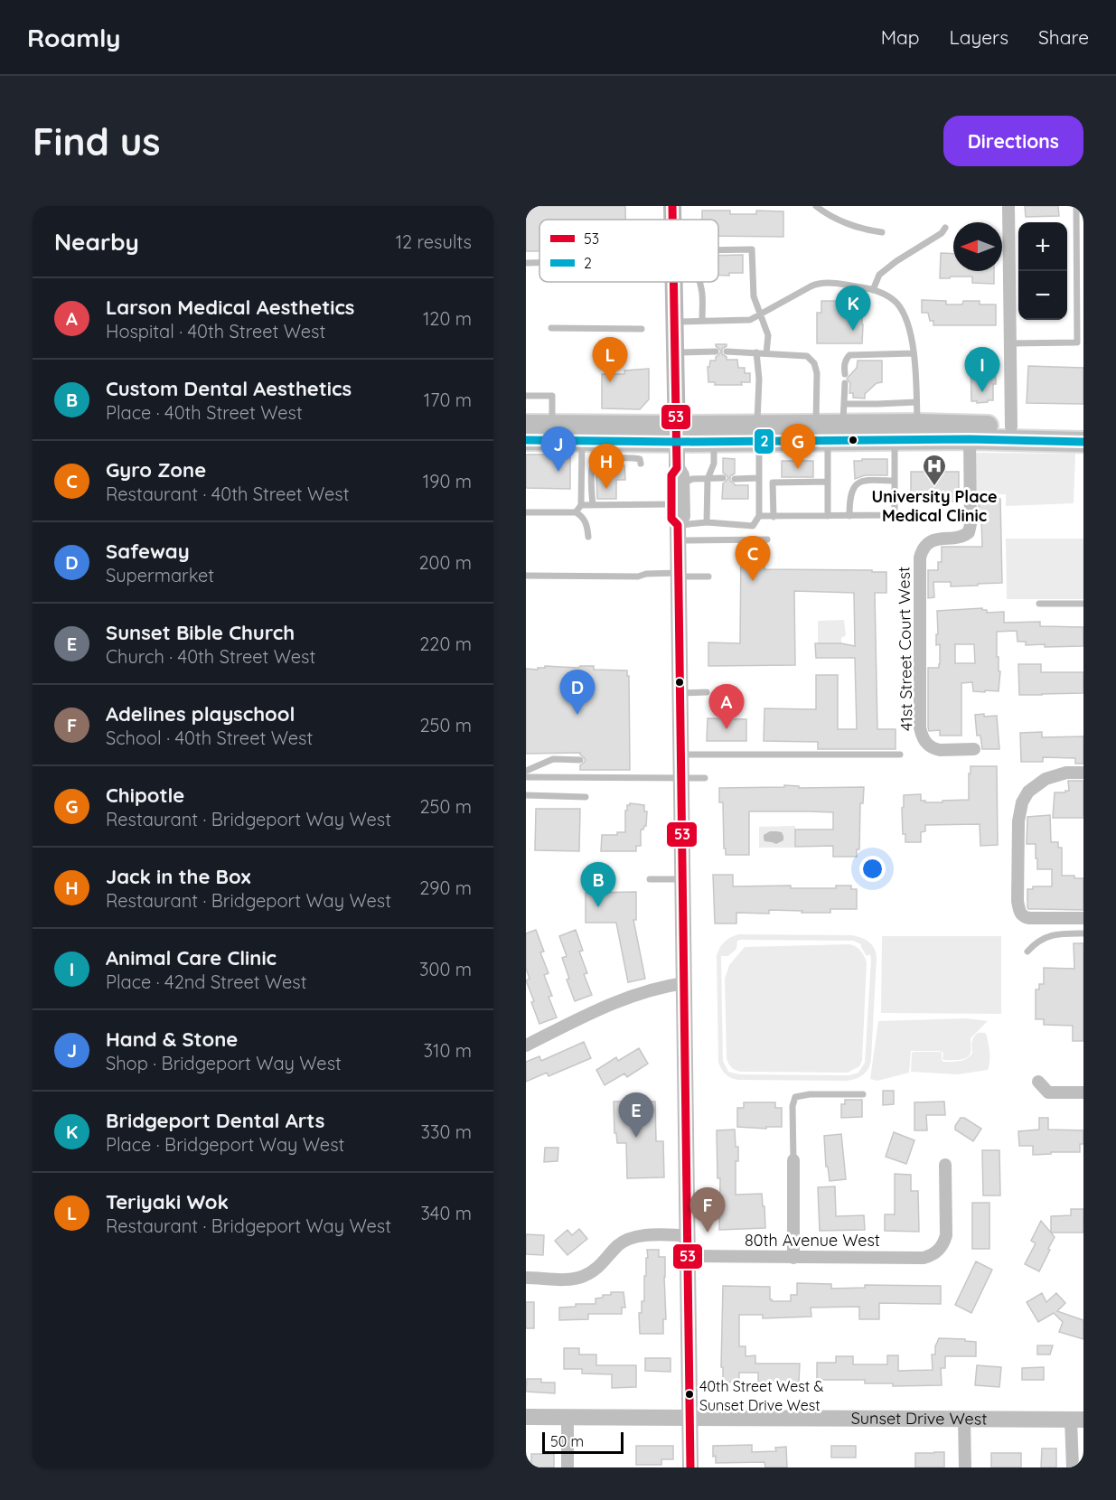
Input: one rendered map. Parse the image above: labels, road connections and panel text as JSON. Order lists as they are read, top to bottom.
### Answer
{
  "streets": {
    "street": ["41st Street Court West", "80th Avenue West", "Sunset Drive West"]
  },
  "places": {
    "hospital": ["University Place Medical Clinic"],
    "other": ["40th Street West & Sunset Drive West"]
  },
  "lines": ["transit line 53", "transit line 2"],
  "legend": ["53", "2"],
  "scale_bar": "50 m",
  "north": "left",
  "page": {
    "header": "Roamly",
    "nav": ["Map", "Layers", "Share"],
    "buttons": "Directions",
    "title": "Find us",
    "heading": ["Nearby", "12 results"],
    "map_buttons": ["+", "−"],
    "list": [
      {
        "mark": "A",
        "name": "Larson Medical Aesthetics",
        "note": "Hospital · 40th Street West",
        "value": "120 m"
      },
      {
        "mark": "B",
        "name": "Custom Dental Aesthetics",
        "note": "Place · 40th Street West",
        "value": "170 m"
      },
      {
        "mark": "C",
        "name": "Gyro Zone",
        "note": "Restaurant · 40th Street West",
        "value": "190 m"
      },
      {
        "mark": "D",
        "name": "Safeway",
        "note": "Supermarket",
        "value": "200 m"
      },
      {
        "mark": "E",
        "name": "Sunset Bible Church",
        "note": "Church · 40th Street West",
        "value": "220 m"
      },
      {
        "mark": "F",
        "name": "Adelines playschool",
        "note": "School · 40th Street West",
        "value": "250 m"
      },
      {
        "mark": "G",
        "name": "Chipotle",
        "note": "Restaurant · Bridgeport Way West",
        "value": "250 m"
      },
      {
        "mark": "H",
        "name": "Jack in the Box",
        "note": "Restaurant · Bridgeport Way West",
        "value": "290 m"
      },
      {
        "mark": "I",
        "name": "Animal Care Clinic",
        "note": "Place · 42nd Street West",
        "value": "300 m"
      },
      {
        "mark": "J",
        "name": "Hand & Stone",
        "note": "Shop · Bridgeport Way West",
        "value": "310 m"
      },
      {
        "mark": "K",
        "name": "Bridgeport Dental Arts",
        "note": "Place · Bridgeport Way West",
        "value": "330 m"
      },
      {
        "mark": "L",
        "name": "Teriyaki Wok",
        "note": "Restaurant · Bridgeport Way West",
        "value": "340 m"
      }
    ],
    "pins": [
      "K",
      "L",
      "I",
      "G",
      "J",
      "H",
      "C",
      "D",
      "A",
      "B",
      "E",
      "F"
    ],
    "scale": "50 m"
  }
}
